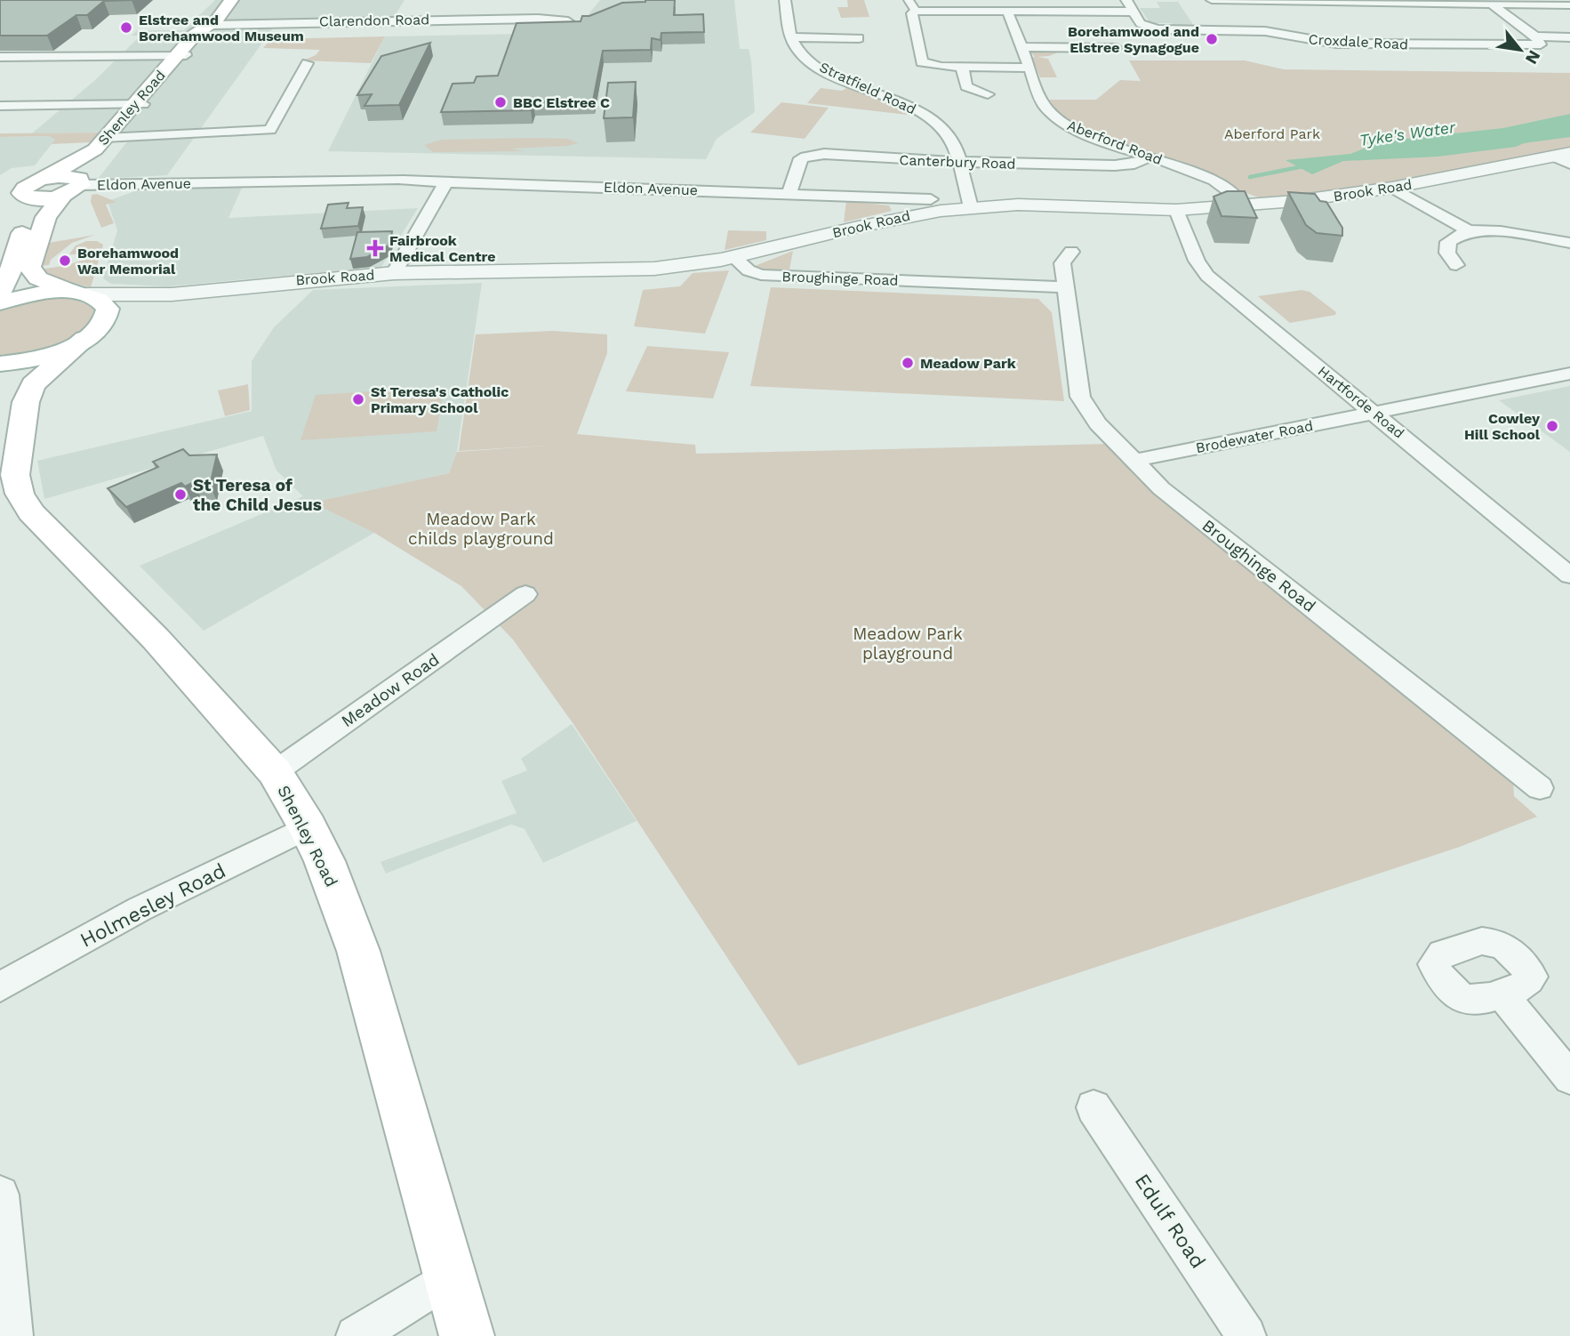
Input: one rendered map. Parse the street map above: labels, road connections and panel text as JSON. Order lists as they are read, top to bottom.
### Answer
{
  "streets": {
    "main road": ["Shenley Road"],
    "street": [
      "Clarendon Road",
      "Croxdale Road",
      "Stratfield Road",
      "Aberford Road",
      "Canterbury Road",
      "Eldon Avenue",
      "Brook Road",
      "Broughinge Road",
      "Hartforde Road",
      "Brodewater Road",
      "Meadow Road",
      "Holmesley Road",
      "Edulf Road"
    ]
  },
  "crossings": [
    ["Clarendon Road", "Shenley Road"],
    ["Stratfield Road", "Canterbury Road"],
    ["Stratfield Road", "Brook Road"],
    ["Shenley Road", "Eldon Avenue"],
    ["Shenley Road", "Brook Road"],
    ["Shenley Road", "Meadow Road"],
    ["Shenley Road", "Holmesley Road"],
    ["Aberford Road", "Canterbury Road"],
    ["Aberford Road", "Brook Road"],
    ["Canterbury Road", "Eldon Avenue"],
    ["Brook Road", "Broughinge Road"],
    ["Brook Road", "Hartforde Road"],
    ["Broughinge Road", "Brodewater Road"],
    ["Hartforde Road", "Brodewater Road"]
  ],
  "water": ["Tyke's Water"],
  "parks": ["Aberford Park", "Meadow Park childs playground", "Meadow Park playground"],
  "places": {
    "other": [
      "Elstree and Borehamwood Museum",
      "Borehamwood and Elstree Synagogue",
      "BBC Elstree C",
      "Borehamwood War Memorial",
      "Meadow Park",
      "St Teresa's Catholic Primary School",
      "Cowley Hill School",
      "St Teresa of the Child Jesus"
    ],
    "health": ["Fairbrook Medical Centre"]
  },
  "north": "bottom right"
}
